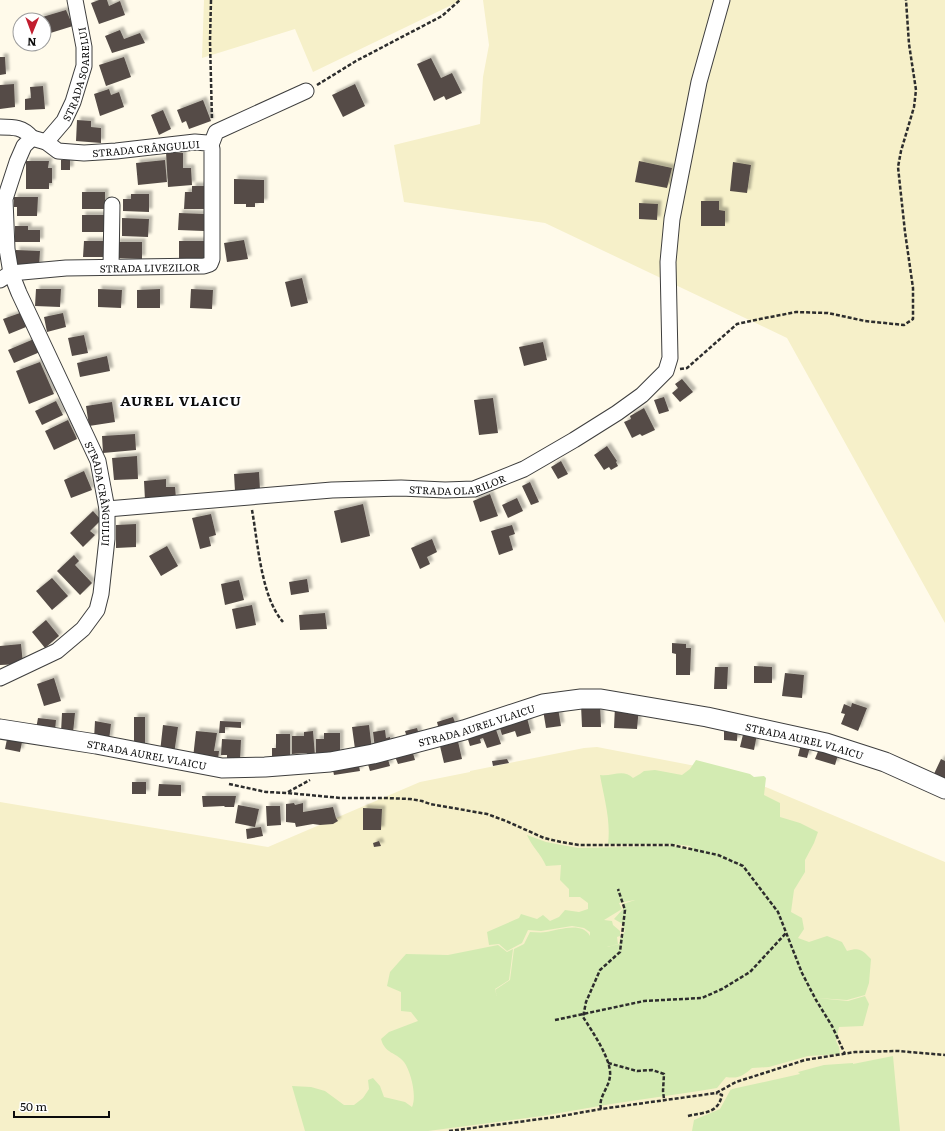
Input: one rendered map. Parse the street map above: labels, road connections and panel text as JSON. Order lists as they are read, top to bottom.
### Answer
{
  "streets": {
    "street": [
      "STRADA SOARELUI",
      "STRADA CRÂNGULUI",
      "STRADA LIVEZILOR",
      "STRADA OLARILOR",
      "STRADA AUREL VLAICU"
    ]
  },
  "crossings": [
    ["STRADA SOARELUI", "STRADA CRÂNGULUI"],
    ["STRADA SOARELUI", "STRADA LIVEZILOR"],
    ["STRADA CRÂNGULUI", "STRADA LIVEZILOR"],
    ["STRADA CRÂNGULUI", "STRADA OLARILOR"]
  ],
  "districts": ["AUREL VLAICU"],
  "scale_bar": "50 m",
  "north": "bottom"
}
